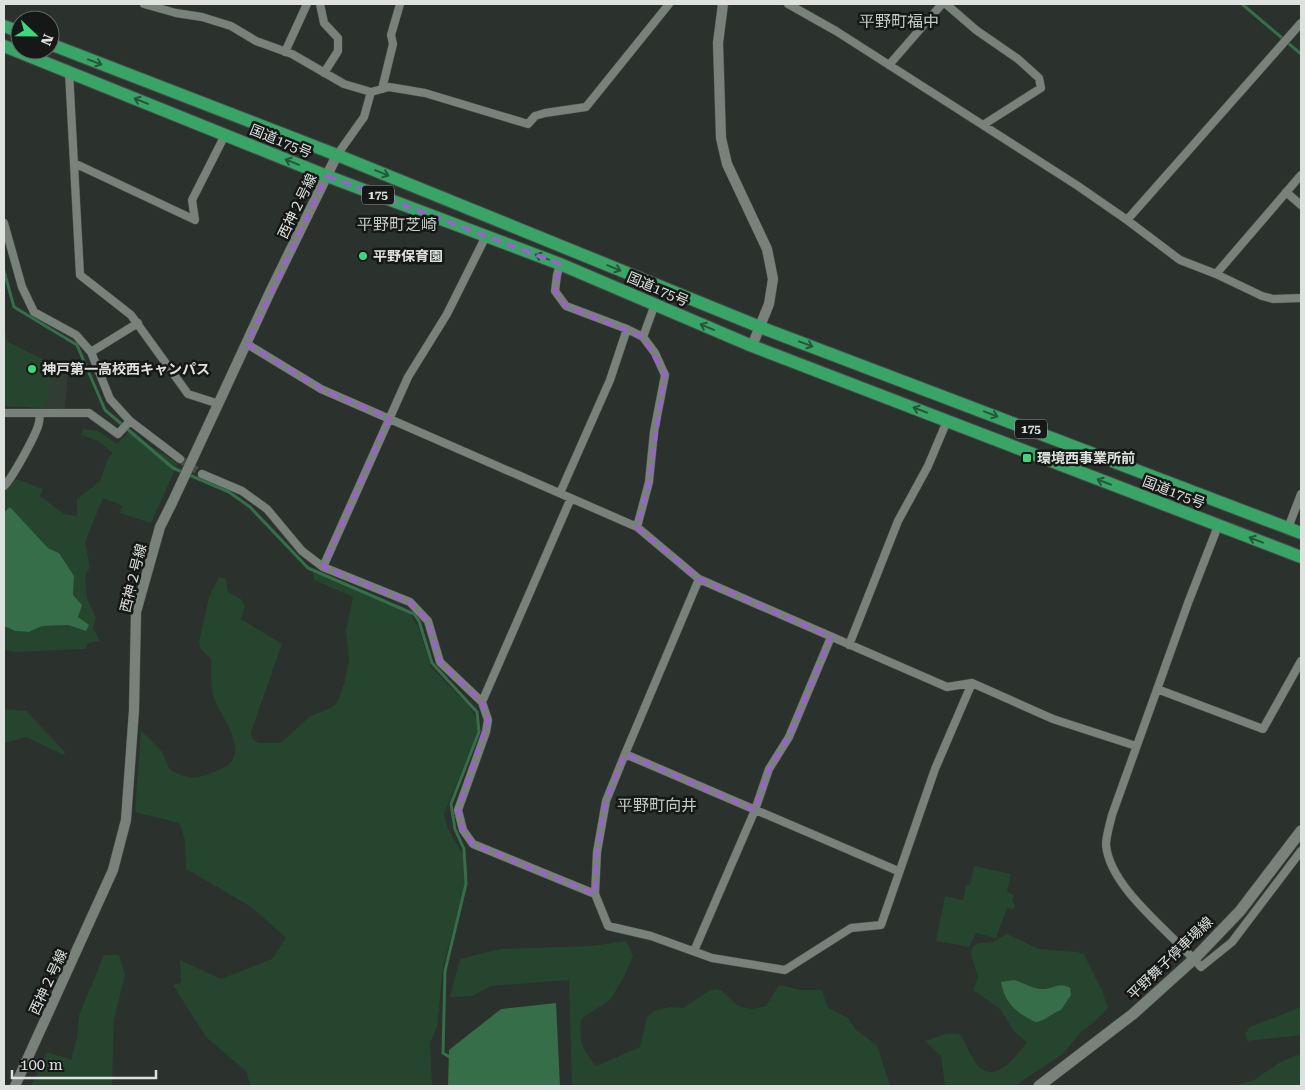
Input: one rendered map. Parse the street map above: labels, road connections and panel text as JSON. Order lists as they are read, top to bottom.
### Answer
{
  "streets": {
    "highway": ["国道175号", "175"],
    "main road": ["平野舞子停車場線"],
    "street": ["西神２号線"]
  },
  "crossings": [
    ["国道175号", "西神２号線"]
  ],
  "districts": ["平野町福中", "平野町芝崎", "平野町向井"],
  "places": {
    "other": ["平野保育園", "神戸第一高校西キャンパス"],
    "transit": ["環境西事業所前"]
  },
  "scale_bar": "100 m",
  "north": "right"
}
